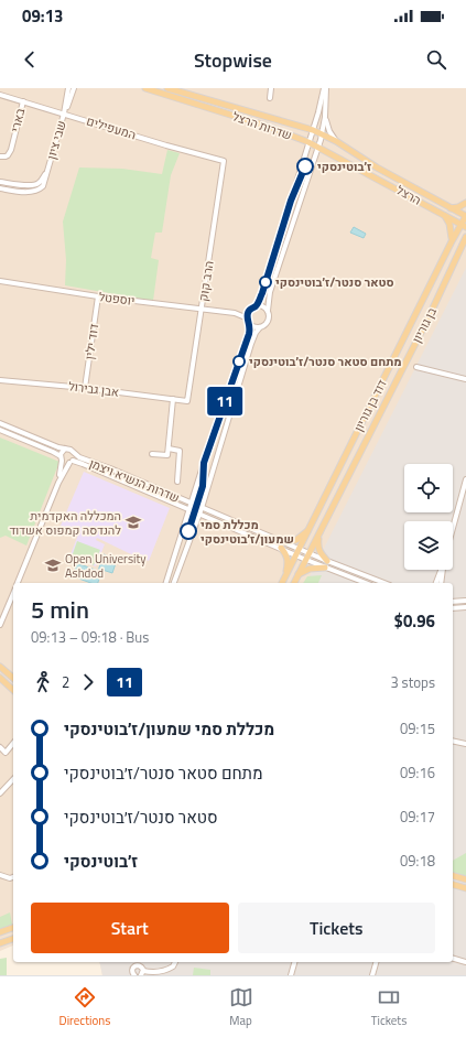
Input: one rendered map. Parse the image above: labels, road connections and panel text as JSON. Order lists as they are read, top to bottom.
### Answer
{
  "streets": {
    "main road": [
      "שדרות הרצל",
      "הרצל",
      "בן גוריון",
      "דוד בן גוריון"
    ],
    "street": [
      "בארי",
      "המעפילים",
      "שבי ציון",
      "הרב קוק",
      "יוספטל",
      "דוד ילין",
      "אבן גבירול",
      "שדרות הנשיא ויצמן"
    ]
  },
  "crossings": [
    ["בארי", "המעפילים"],
    ["שדרות הרצל", "הרצל"],
    ["המעפילים", "שבי ציון"],
    ["המעפילים", "הרב קוק"],
    ["הרב קוק", "יוספטל"],
    ["הרב קוק", "אבן גבירול"],
    ["יוספטל", "דוד ילין"],
    ["בן גוריון", "שדרות הנשיא ויצמן"],
    ["דוד ילין", "אבן גבירול"],
    ["דוד בן גוריון", "שדרות הנשיא ויצמן"]
  ],
  "places": {
    "other": [
      "ז׳בוטינסקי",
      "סטאר סנטר/ז׳בוטינסקי",
      "מתחם סטאר סנטר/ז׳בוטינסקי",
      "מכללת סמי שמעון/ז׳בוטינסקי"
    ],
    "school or university": ["המכללה האקדמית להנדסה קמפוס אשדוד", "Open University Ashdod"]
  },
  "lines": ["bus line 11"],
  "page": {
    "status": "09:13",
    "header": "Stopwise",
    "on_map": "11",
    "heading": ["5 min", "09:13 – 09:18 · Bus", "$0.96"],
    "legs": ["2", "11", "3 stops"],
    "list": [
      {
        "name": "מכללת סמי שמעון/ז׳בוטינסקי",
        "value": "09:15"
      },
      {
        "name": "מתחם סטאר סנטר/ז׳בוטינסקי",
        "value": "09:16"
      },
      {
        "name": "סטאר סנטר/ז׳בוטינסקי",
        "value": "09:17"
      },
      {
        "name": "ז׳בוטינסקי",
        "value": "09:18"
      }
    ],
    "buttons": ["Start", "Tickets"],
    "tabs": ["Directions", "Map", "Tickets"]
  }
}
